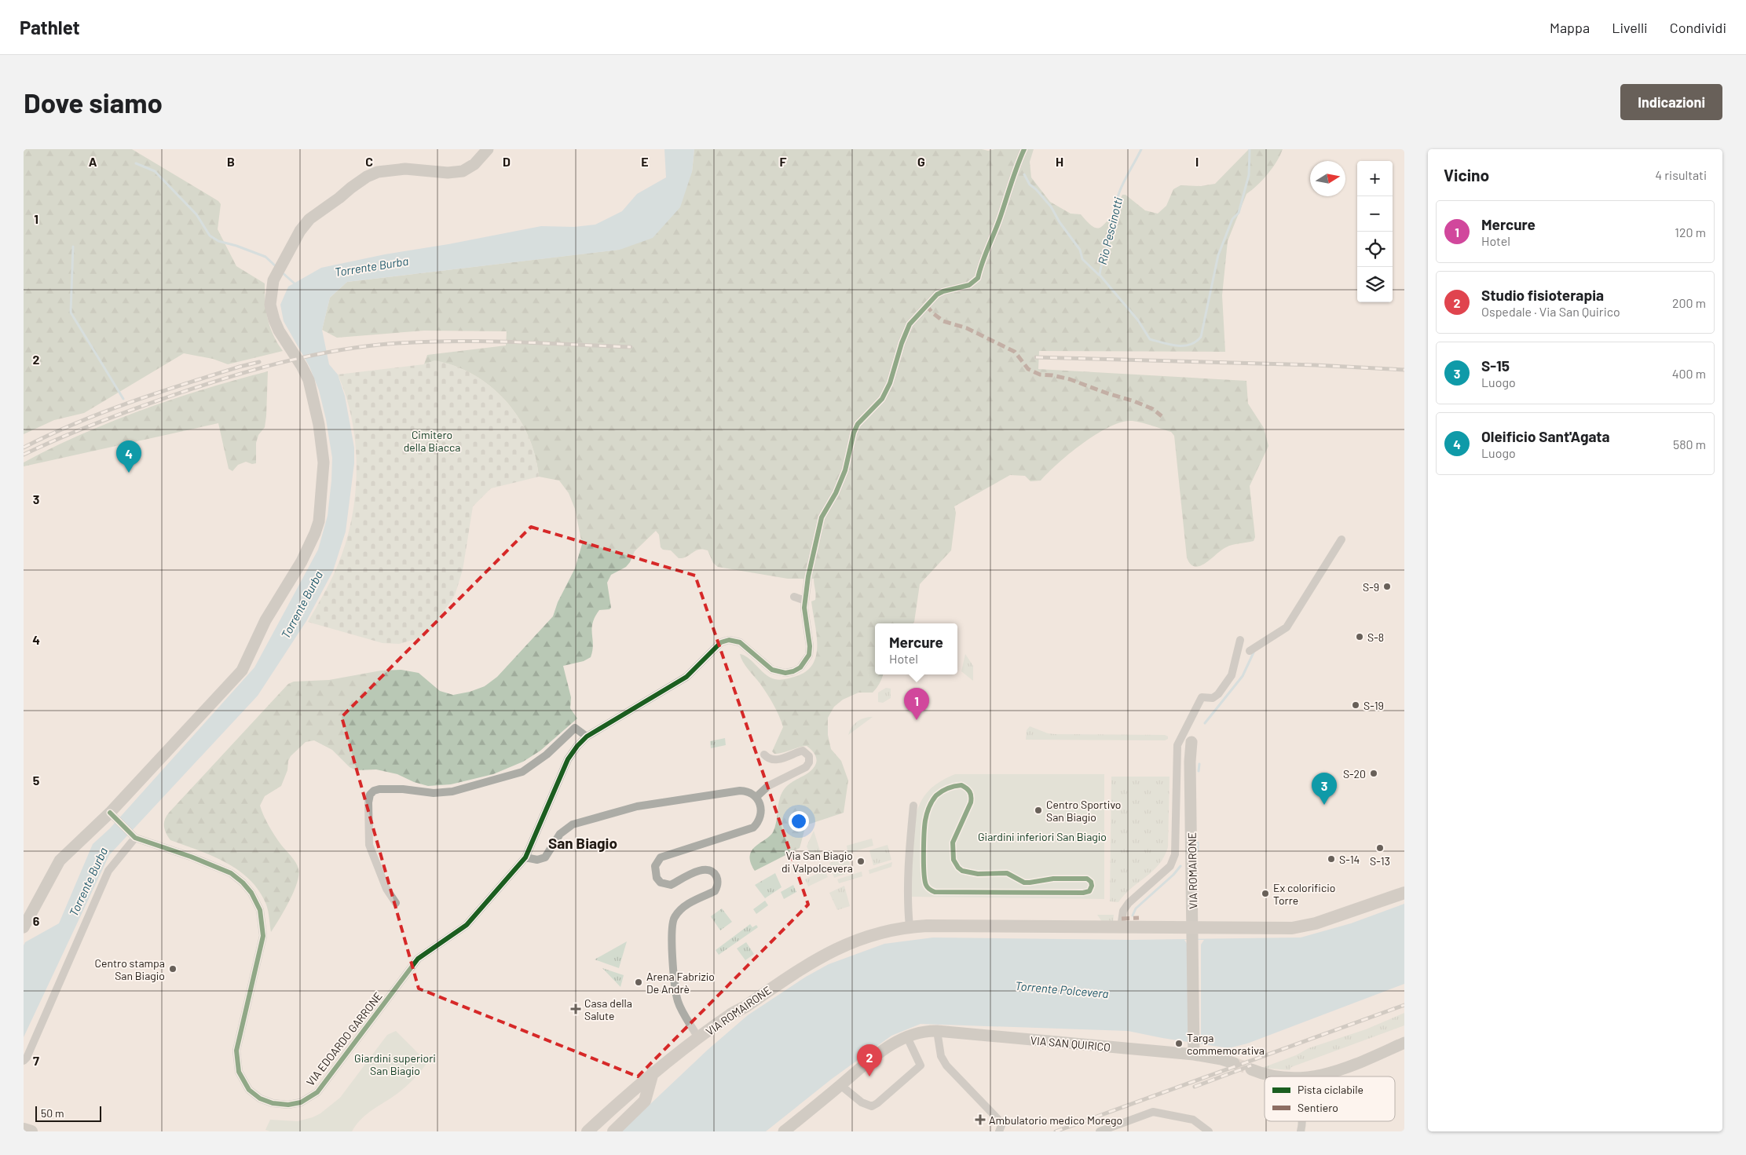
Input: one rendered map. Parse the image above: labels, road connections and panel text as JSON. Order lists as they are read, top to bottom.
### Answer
{
  "streets": {
    "main road": ["VIA ROMAIRONE", "VIA SAN QUIRICO"],
    "street": ["VIA EDOARDO GARRONE"]
  },
  "districts": ["San Biagio"],
  "water": ["Rio Pescinotti", "Torrente Burba", "Torrente Polcevera"],
  "parks": ["Cimitero della Biacca", "Giardini inferiori San Biagio", "Giardini superiori San Biagio"],
  "places": {
    "other": [
      "S-9",
      "S-8",
      "S-19",
      "S-20",
      "Centro Sportivo San Biagio",
      "S-13",
      "S-14",
      "Via San Biagio di Valpolcevera",
      "Ex colorificio Torre",
      "Centro stampa San Biagio",
      "Arena Fabrizio De Andrè",
      "Targa commemorativa"
    ],
    "health": ["Casa della Salute", "Ambulatorio medico Morego"]
  },
  "legend": ["Pista ciclabile", "Sentiero"],
  "scale_bar": "50 m",
  "north": "right",
  "page": {
    "header": "Pathlet",
    "nav": ["Mappa", "Livelli", "Condividi"],
    "buttons": "Indicazioni",
    "title": "Dove siamo",
    "heading": ["Vicino", "4 risultati"],
    "map_buttons": ["+", "−"],
    "list": [
      {
        "mark": "1",
        "name": "Mercure",
        "note": "Hotel",
        "value": "120 m"
      },
      {
        "mark": "2",
        "name": "Studio fisioterapia",
        "note": "Ospedale · Via San Quirico",
        "value": "200 m"
      },
      {
        "mark": "3",
        "name": "S-15",
        "note": "Luogo",
        "value": "400 m"
      },
      {
        "mark": "4",
        "name": "Oleificio Sant'Agata",
        "note": "Luogo",
        "value": "580 m"
      }
    ],
    "pins": [
      "4",
      "1",
      "3",
      "2"
    ],
    "popup": ["Mercure", "Hotel"],
    "scale": "50 m"
  },
  "grid": {
    "columns": [
      "A",
      "B",
      "C",
      "D",
      "E",
      "F",
      "G",
      "H",
      "I"
    ],
    "rows": [
      "1",
      "2",
      "3",
      "4",
      "5",
      "6",
      "7"
    ]
  }
}
